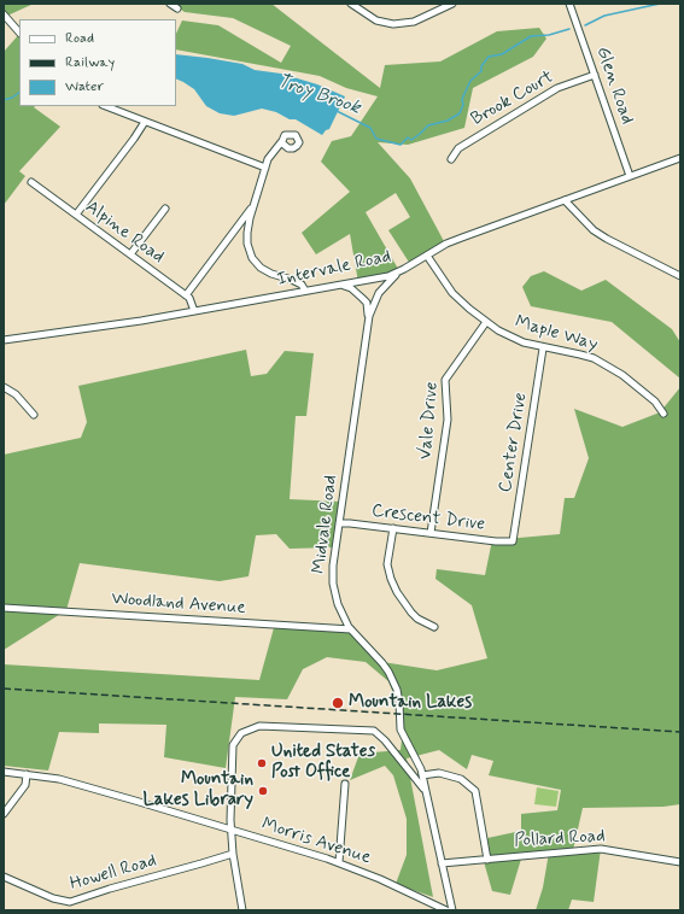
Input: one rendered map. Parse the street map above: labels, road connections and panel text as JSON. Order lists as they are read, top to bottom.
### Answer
{
  "streets": {
    "street": [
      "Glen Road",
      "Brook Court",
      "Alpine Road",
      "Intervale Road",
      "Maple Way",
      "Vale Drive",
      "Center Drive",
      "Crescent Drive",
      "Midvale Road",
      "Woodland Avenue",
      "Pollard Road",
      "Morris Avenue",
      "Howell Road"
    ]
  },
  "crossings": [
    ["Glen Road", "Brook Court"],
    ["Glen Road", "Intervale Road"],
    ["Alpine Road", "Intervale Road"],
    ["Intervale Road", "Maple Way"],
    ["Intervale Road", "Midvale Road"],
    ["Maple Way", "Vale Drive"],
    ["Maple Way", "Center Drive"],
    ["Vale Drive", "Crescent Drive"],
    ["Center Drive", "Crescent Drive"],
    ["Crescent Drive", "Midvale Road"],
    ["Midvale Road", "Woodland Avenue"],
    ["Midvale Road", "Pollard Road"]
  ],
  "water": ["Troy Brook"],
  "places": ["Mountain Lakes", "United States Post Office", "Mountain Lakes Library"],
  "legend": ["Road", "Railway", "Water"]
}
